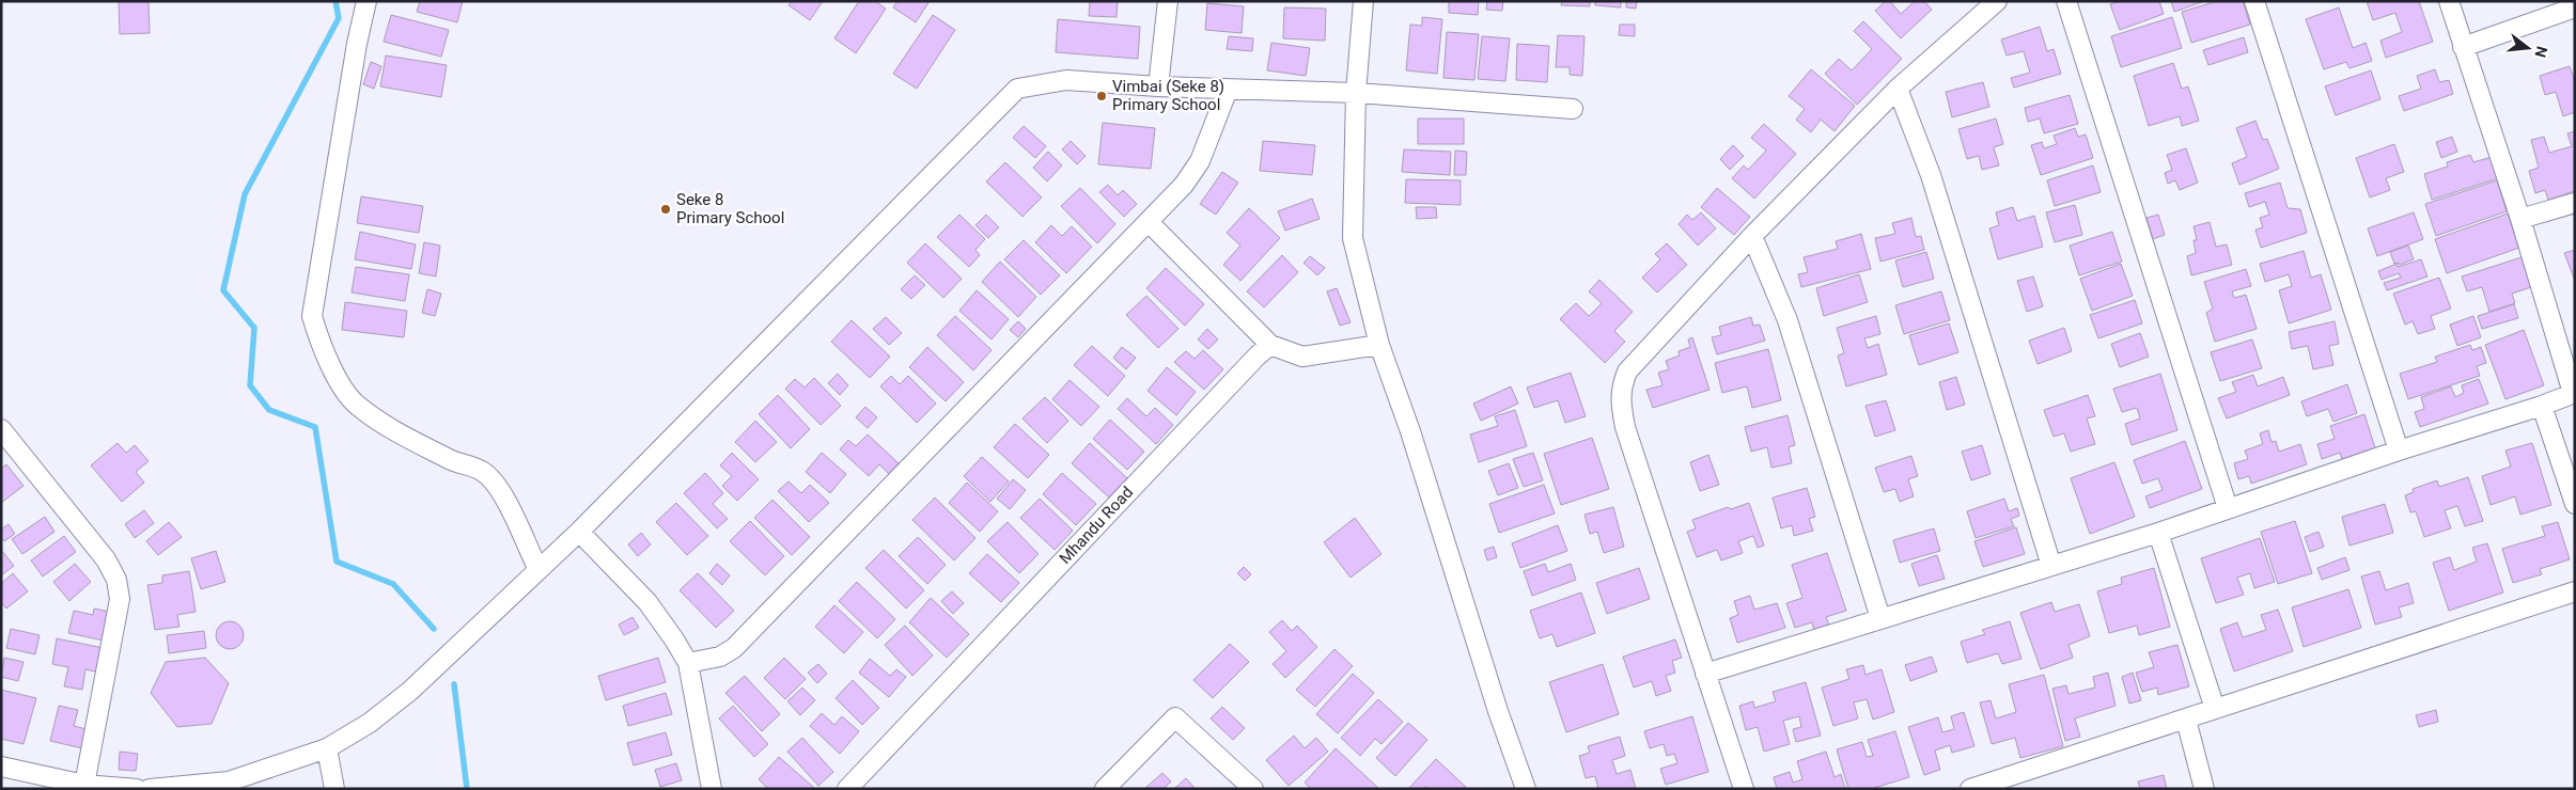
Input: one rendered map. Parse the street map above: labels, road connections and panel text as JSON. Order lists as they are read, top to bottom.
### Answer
{
  "streets": {
    "street": ["Mhandu Road"]
  },
  "places": ["Vimbai (Seke 8) Primary School", "Seke 8 Primary School"],
  "north": "right"
}
